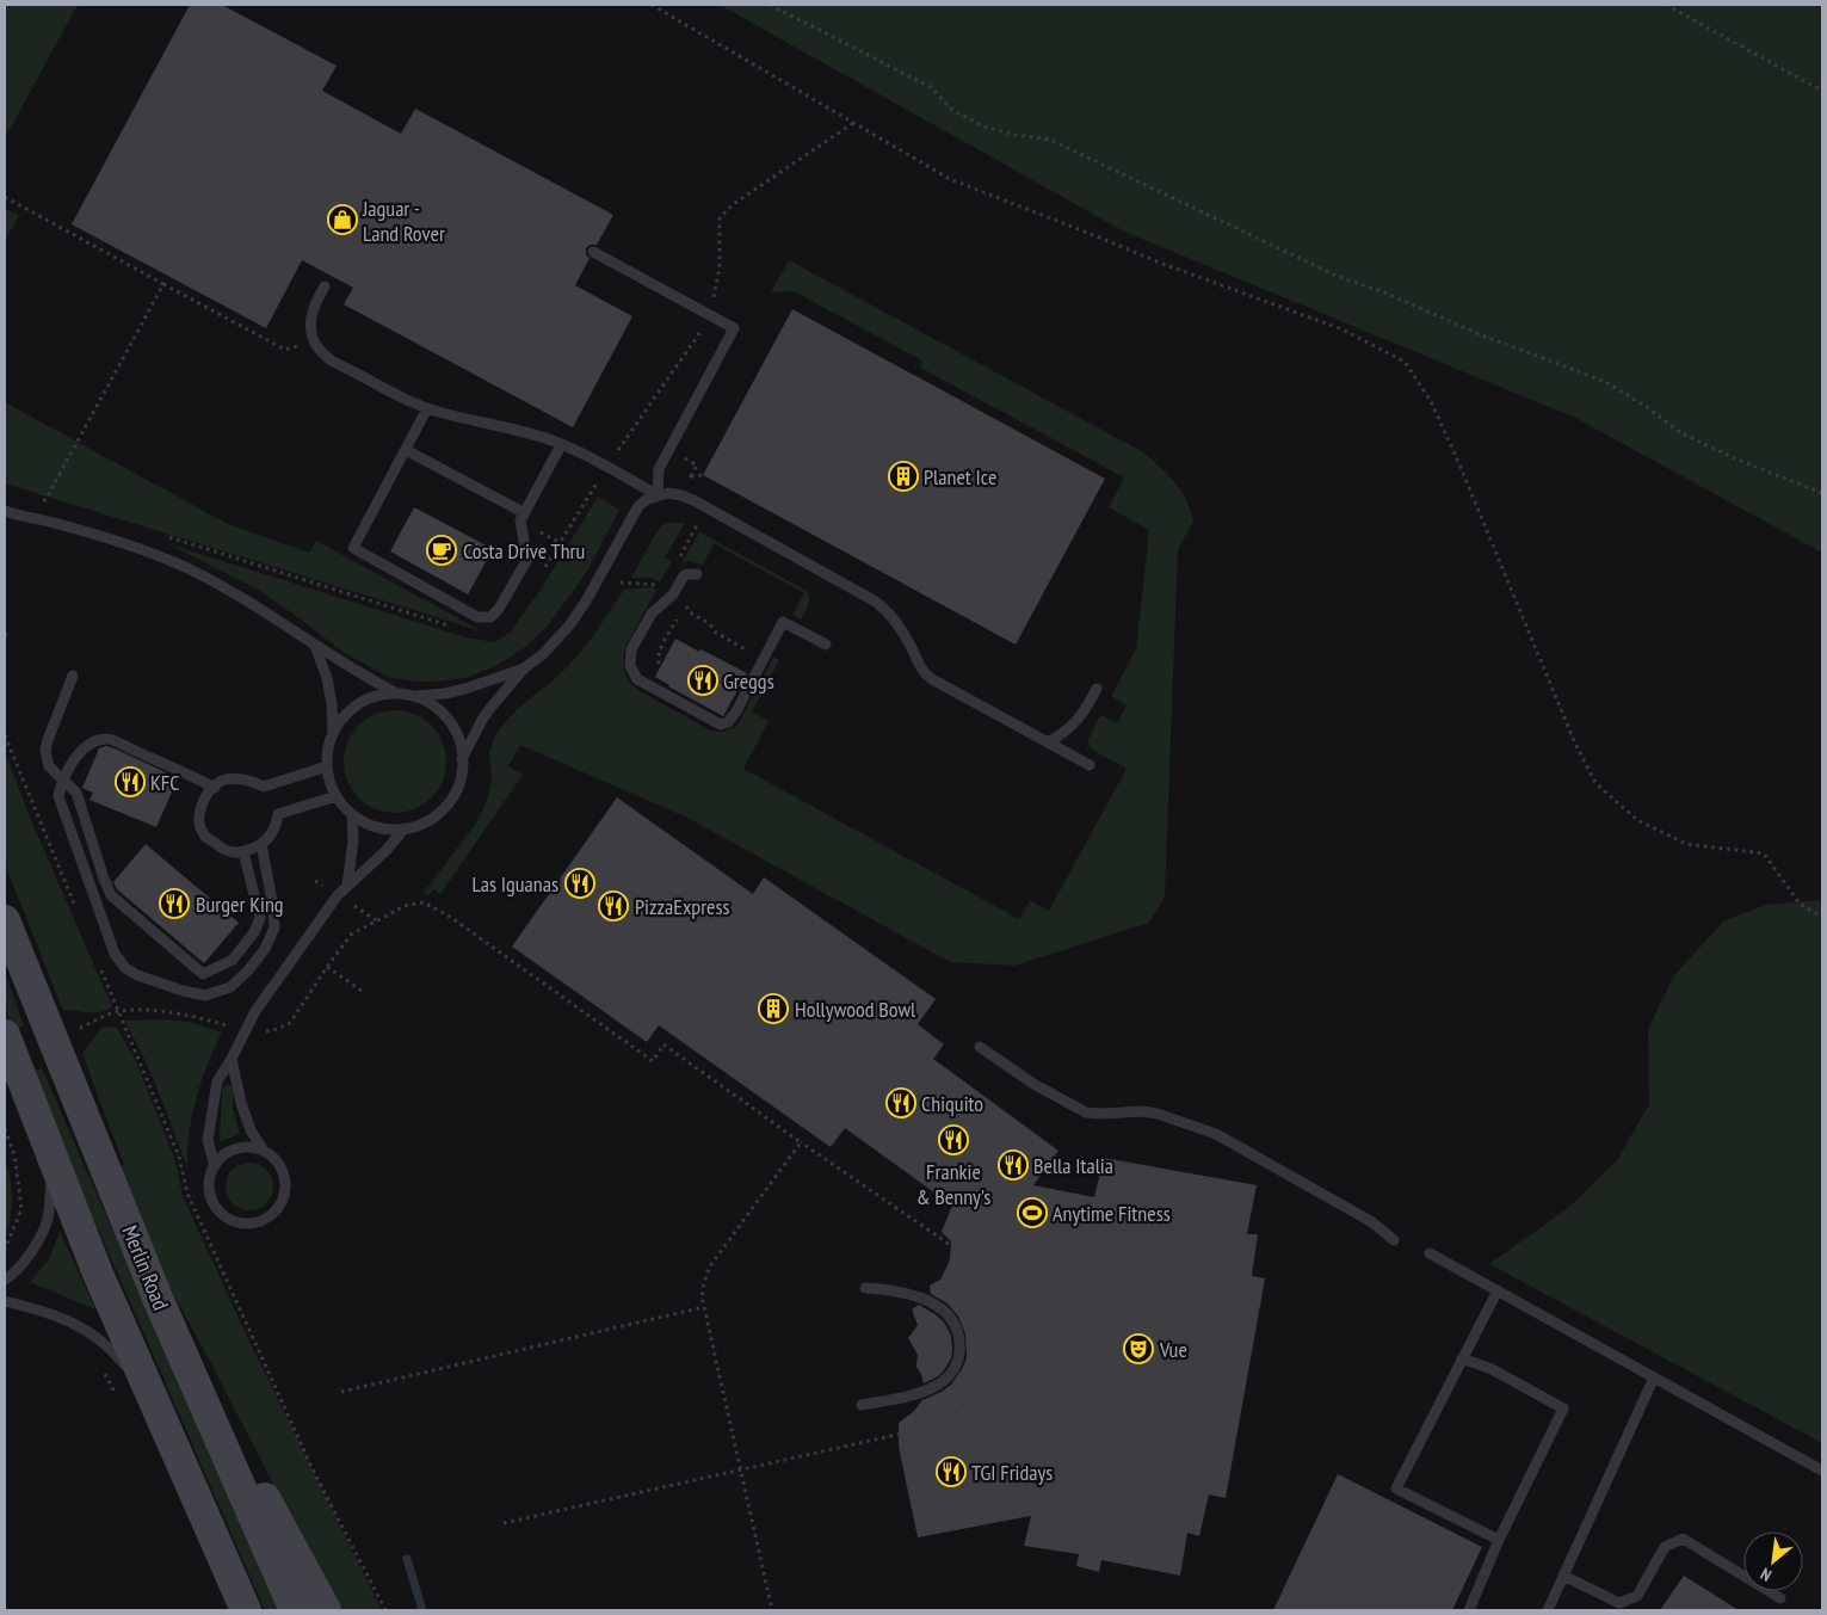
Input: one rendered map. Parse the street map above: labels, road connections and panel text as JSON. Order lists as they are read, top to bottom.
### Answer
{
  "streets": {
    "street": ["Merlin Road"]
  },
  "places": {
    "shop": ["Jaguar - Land Rover"],
    "building": ["Planet Ice", "Hollywood Bowl"],
    "cafe": ["Costa Drive Thru"],
    "restaurant": [
      "Greggs",
      "KFC",
      "Las Iguanas",
      "Burger King",
      "PizzaExpress",
      "Chiquito",
      "Frankie & Benny's",
      "Bella Italia",
      "TGI Fridays"
    ],
    "sports": ["Anytime Fitness"],
    "theatre": ["Vue"]
  },
  "north": "bottom left"
}
